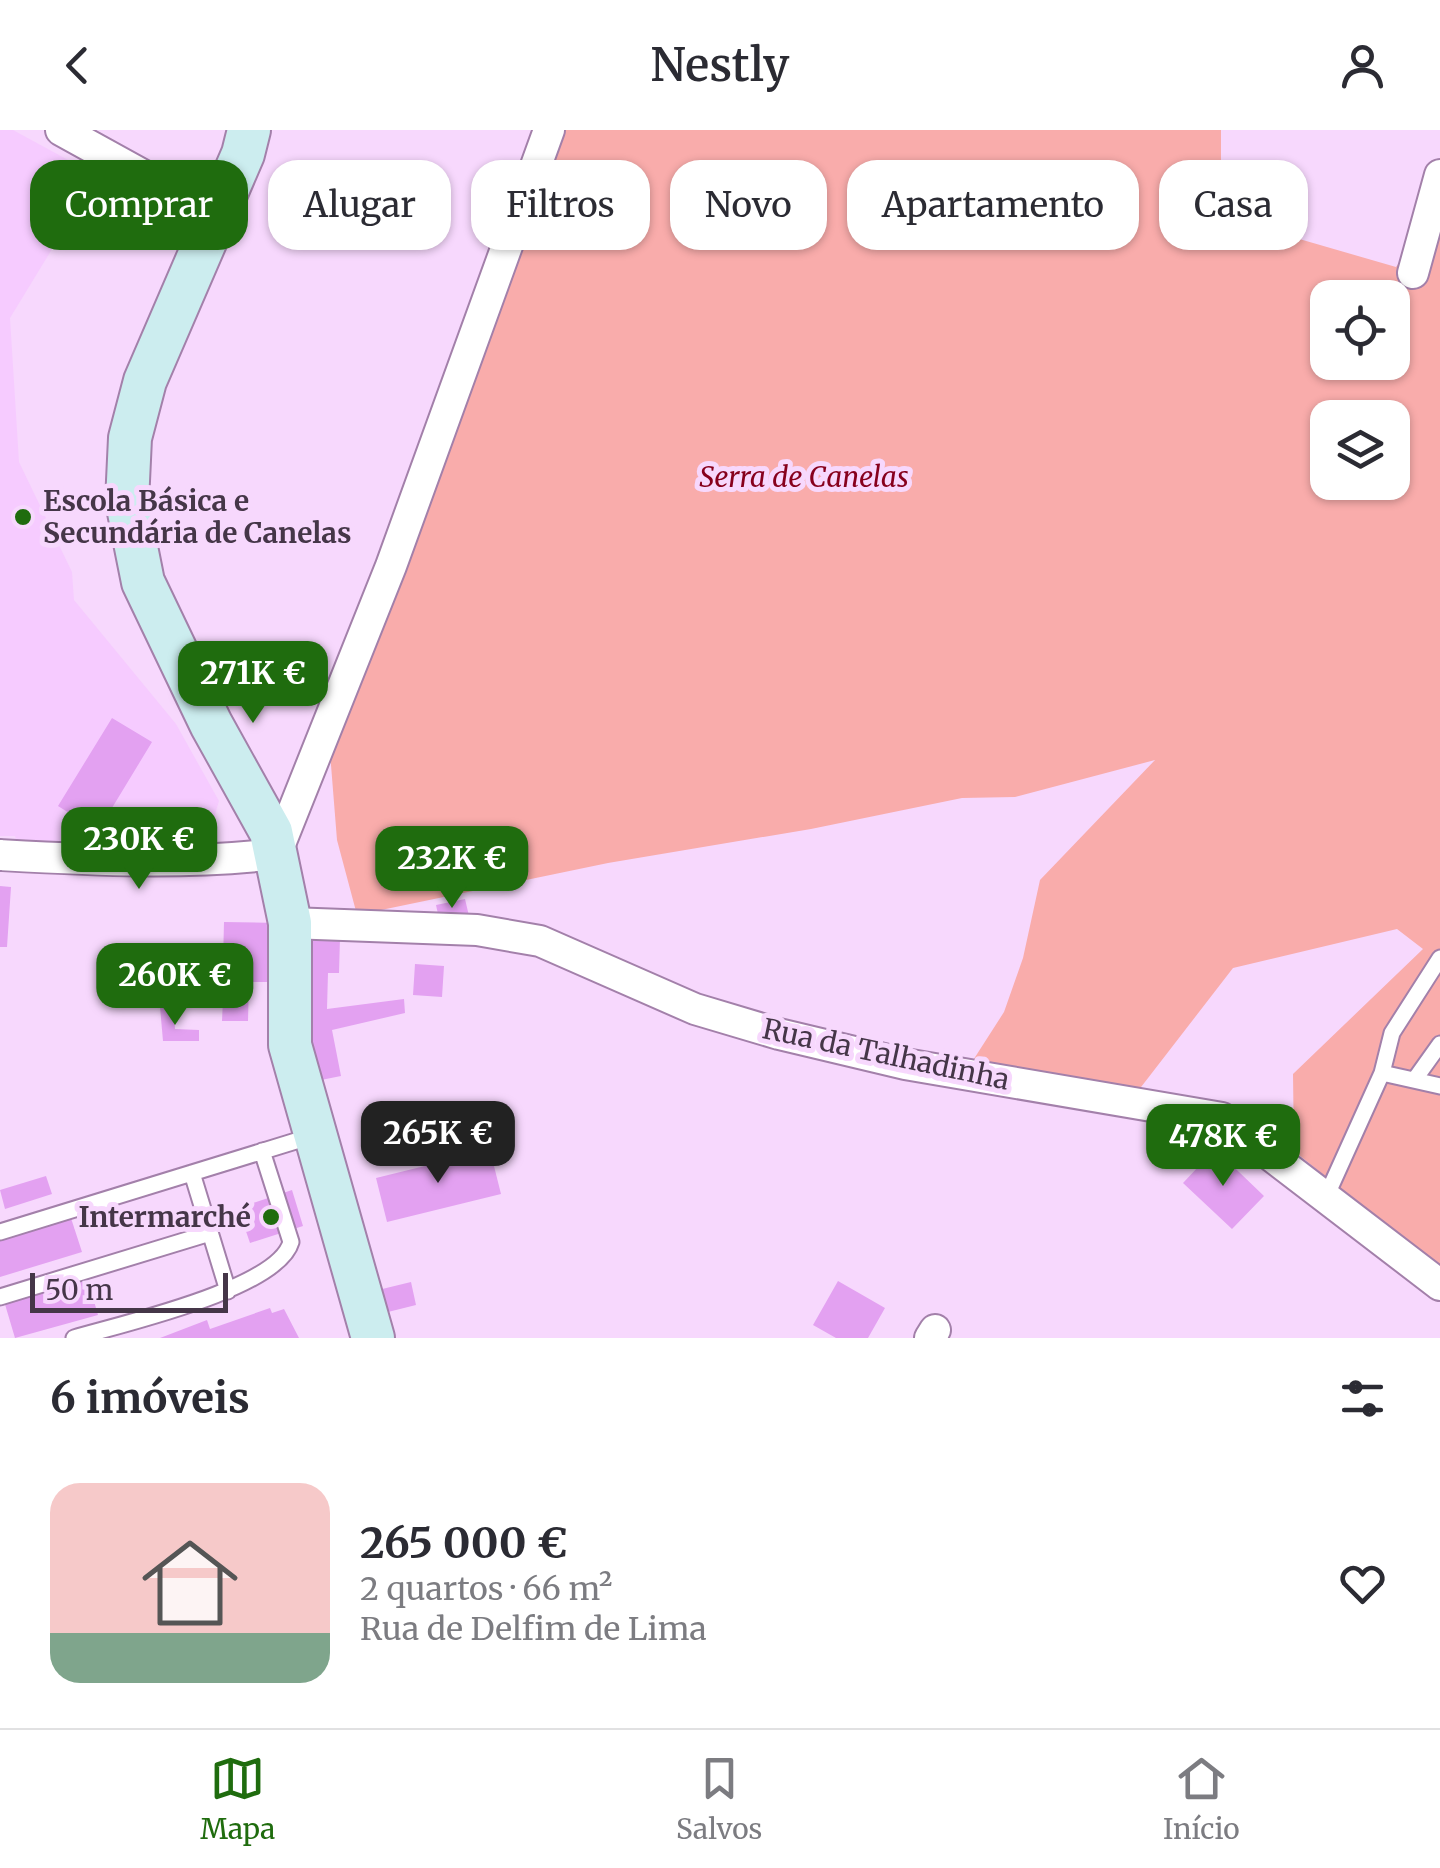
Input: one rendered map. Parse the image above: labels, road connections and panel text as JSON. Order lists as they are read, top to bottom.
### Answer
{
  "streets": {
    "street": ["Rua da Talhadinha"]
  },
  "parks": ["Serra de Canelas"],
  "places": ["Escola Básica e Secundária de Canelas", "Intermarché"],
  "scale_bar": "50 m",
  "page": {
    "header": "Nestly",
    "chip": [
      "Comprar",
      "Alugar",
      "Filtros",
      "Novo",
      "Apartamento",
      "Casa"
    ],
    "price": [
      "271K €",
      "230K €",
      "232K €",
      "260K €",
      "265K €",
      "478K €"
    ],
    "scale": "50 m",
    "heading": "6 imóveis",
    "list": [
      {
        "name": "265 000 €",
        "note": "2 quartos · 66 m² · Rua de Delfim de Lima"
      }
    ],
    "tabs": ["Mapa", "Salvos", "Início"]
  }
}
